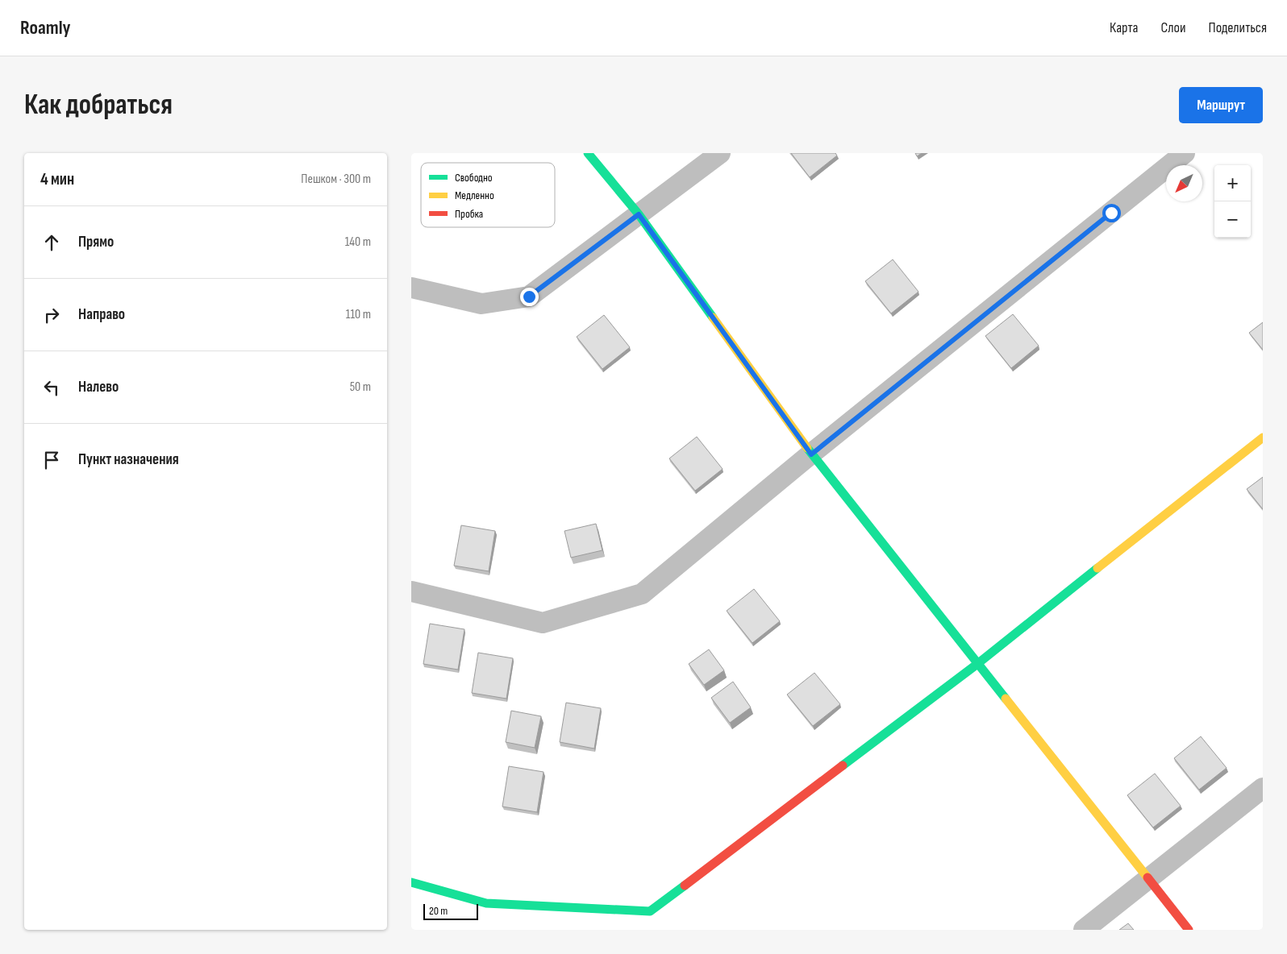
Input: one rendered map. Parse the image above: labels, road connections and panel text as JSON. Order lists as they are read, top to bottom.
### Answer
{
  "legend": ["Свободно", "Медленно", "Пробка"],
  "scale_bar": "20 m",
  "north": "bottom left",
  "page": {
    "header": "Roamly",
    "nav": ["Карта", "Слои", "Поделиться"],
    "buttons": "Маршрут",
    "title": "Как добраться",
    "heading": ["4 мин", "Пешком · 300 m"],
    "map_buttons": ["+", "−"],
    "list": [
      ["Прямо", "140 m"],
      ["Направо", "110 m"],
      ["Налево", "50 m"],
      "Пункт назначения"
    ],
    "scale": "20 m"
  }
}
